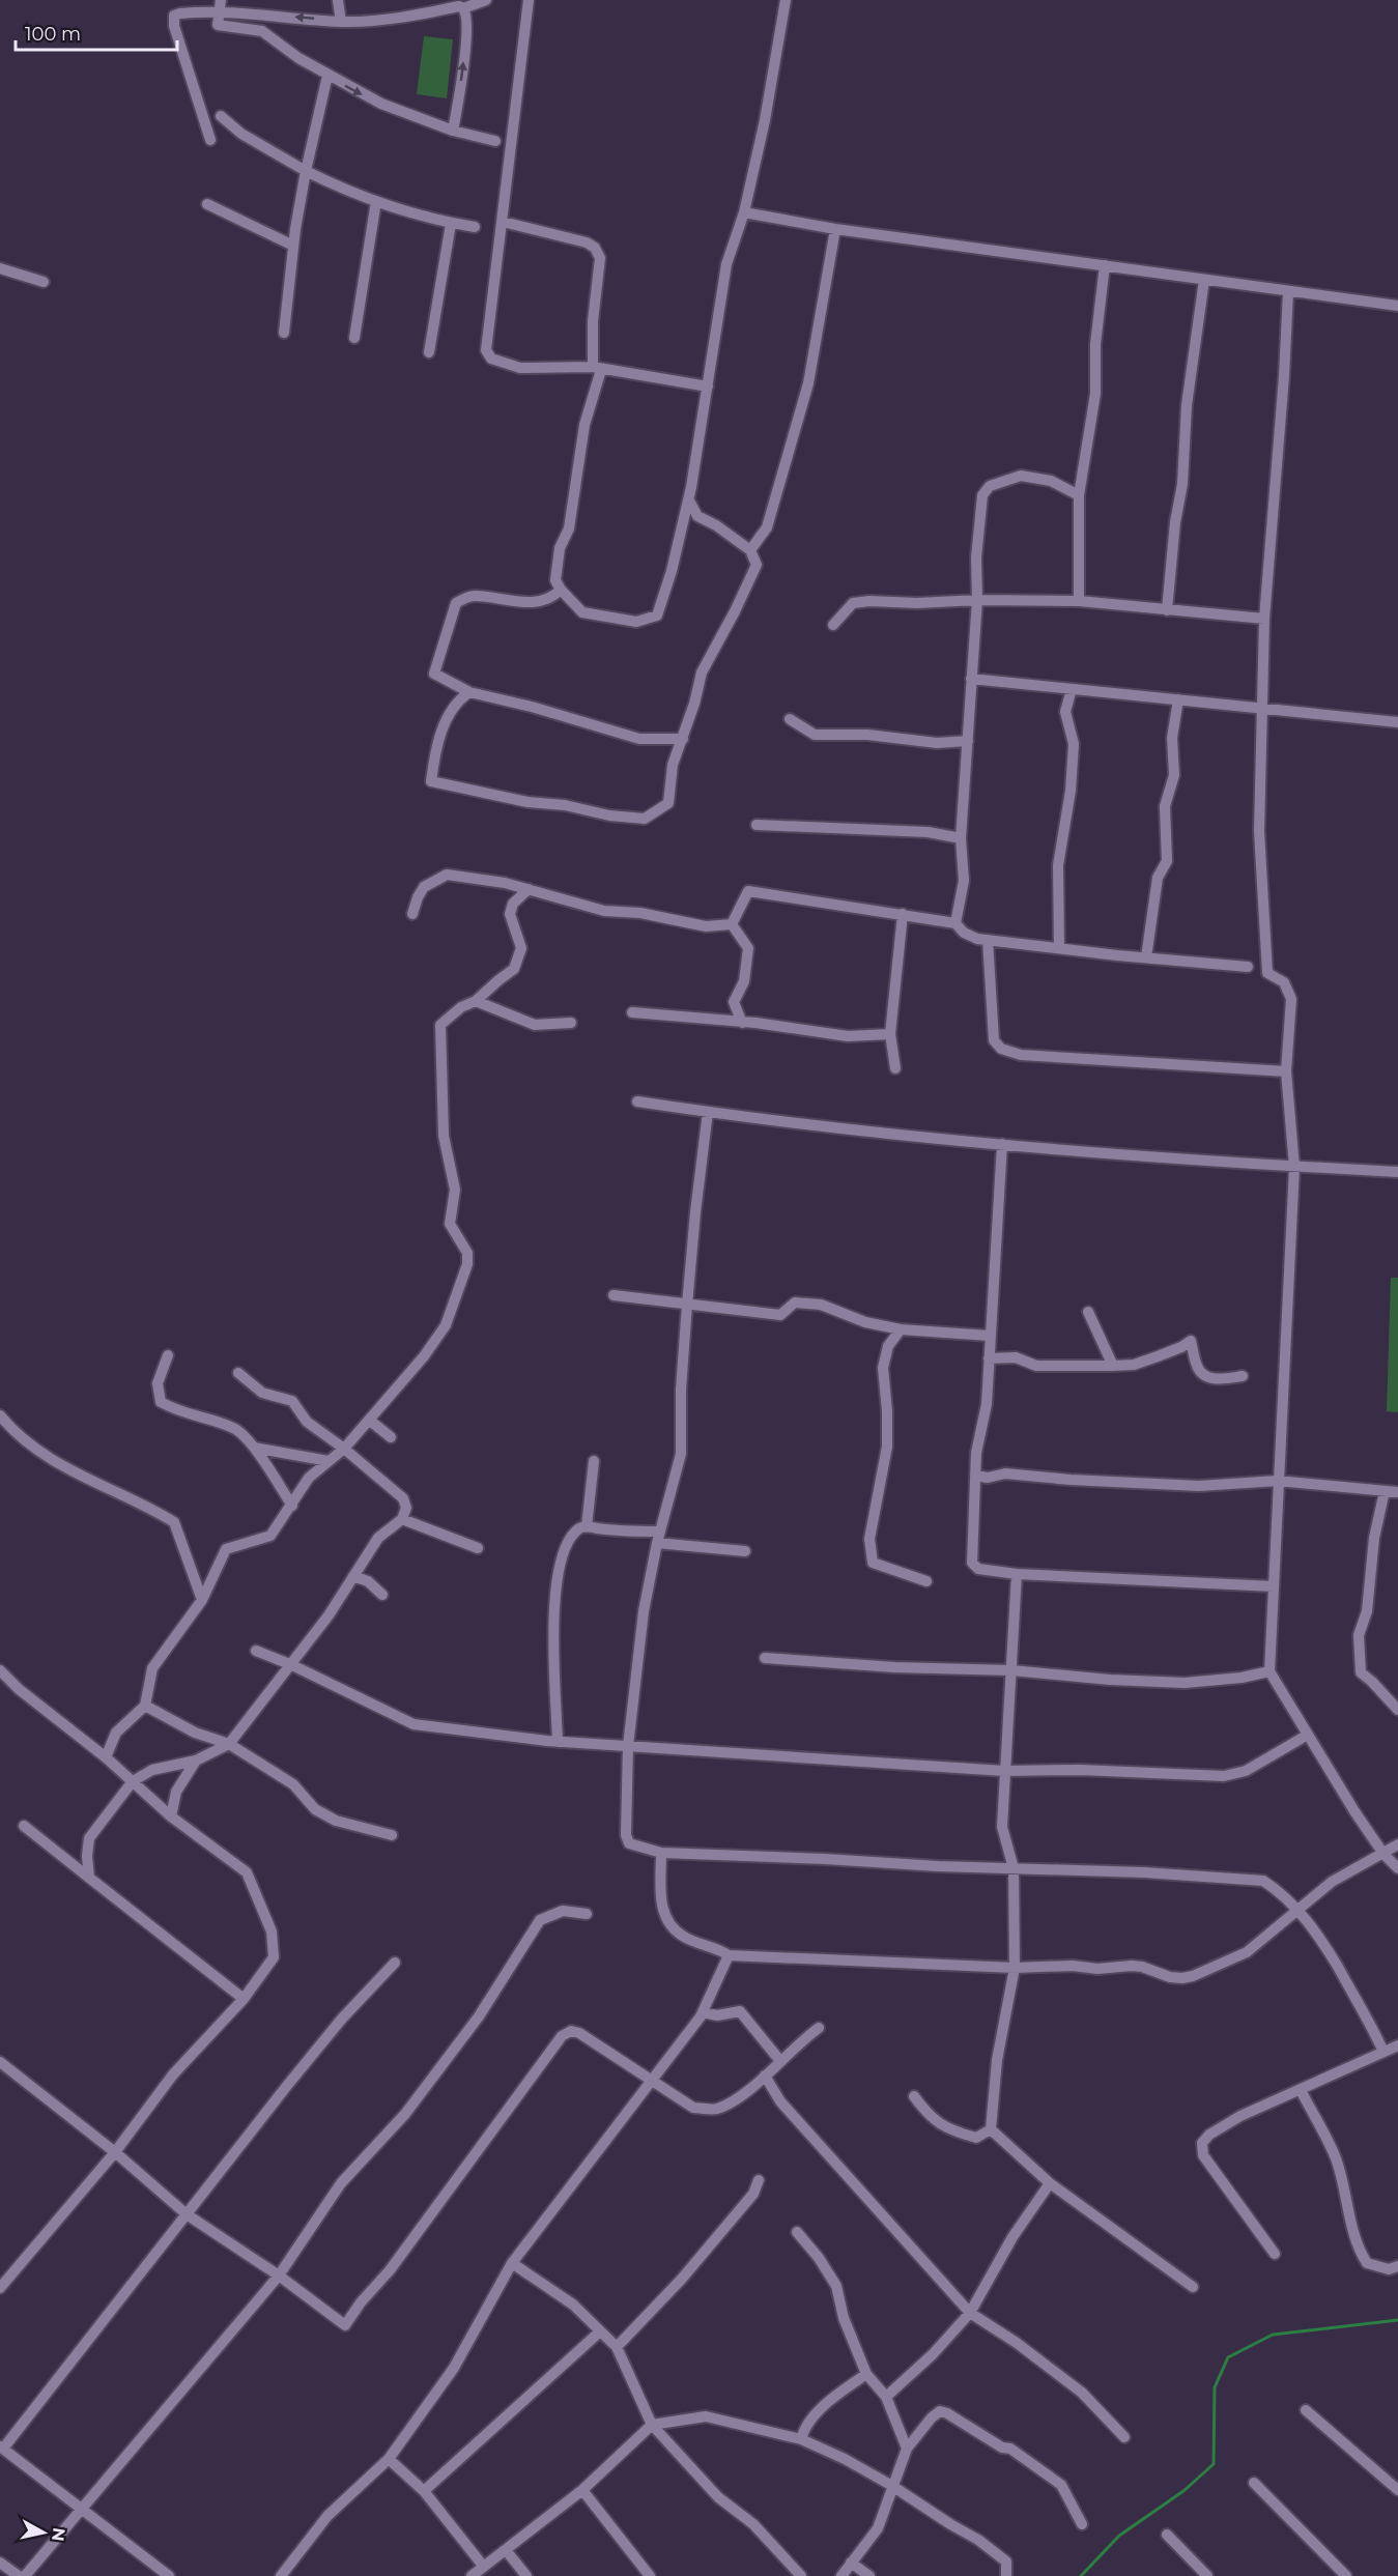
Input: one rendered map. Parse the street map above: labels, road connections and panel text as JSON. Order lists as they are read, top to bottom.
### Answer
{
  "scale_bar": "100 m",
  "north": "right"
}
